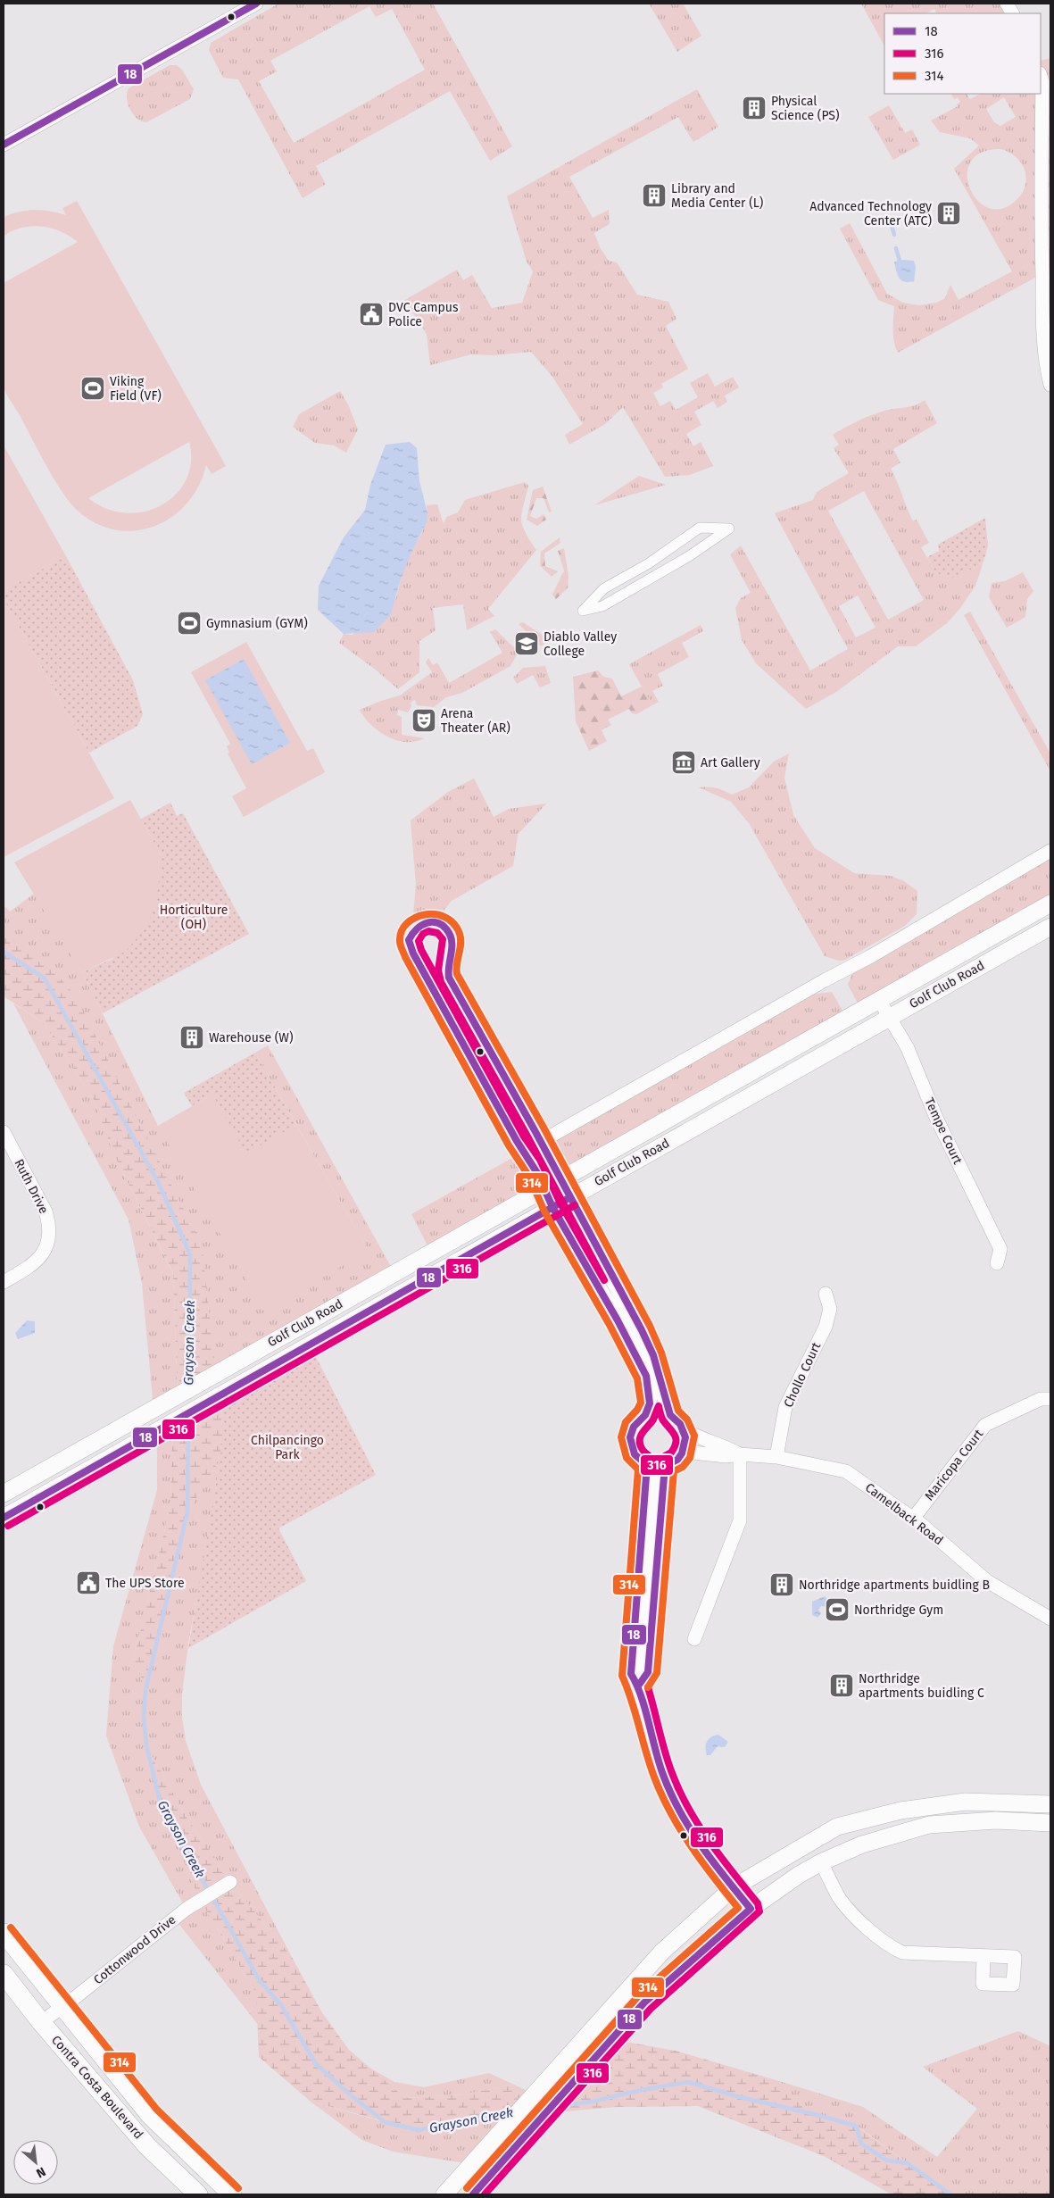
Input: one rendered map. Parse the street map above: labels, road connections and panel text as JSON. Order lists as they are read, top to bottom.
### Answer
{
  "streets": {
    "main road": ["Contra Costa Boulevard"],
    "street": [
      "Golf Club Road",
      "Tempe Court",
      "Ruth Drive",
      "Chollo Court",
      "Maricopa Court",
      "Camelback Road",
      "Cottonwood Drive"
    ]
  },
  "crossings": [
    ["Golf Club Road", "Tempe Court"],
    ["Chollo Court", "Camelback Road"],
    ["Maricopa Court", "Camelback Road"],
    ["Cottonwood Drive", "Contra Costa Boulevard"]
  ],
  "water": ["Grayson Creek"],
  "parks": ["Horticulture (OH)", "Chilpancingo Park"],
  "places": {
    "building": [
      "Physical Science (PS)",
      "Library and Media Center (L)",
      "Advanced Technology Center (ATC)",
      "Warehouse (W)",
      "Northridge apartments buidling B",
      "Northridge apartments buidling C"
    ],
    "public building": ["DVC Campus Police", "The UPS Store"],
    "sports": ["Viking Field (VF)", "Gymnasium (GYM)", "Northridge Gym"],
    "school or university": ["Diablo Valley College"],
    "theatre": ["Arena Theater (AR)"],
    "museum": ["Art Gallery"]
  },
  "lines": ["transit line 18", "transit line 314", "transit line 316"],
  "legend": ["18", "316", "314"],
  "north": "bottom right"
}
